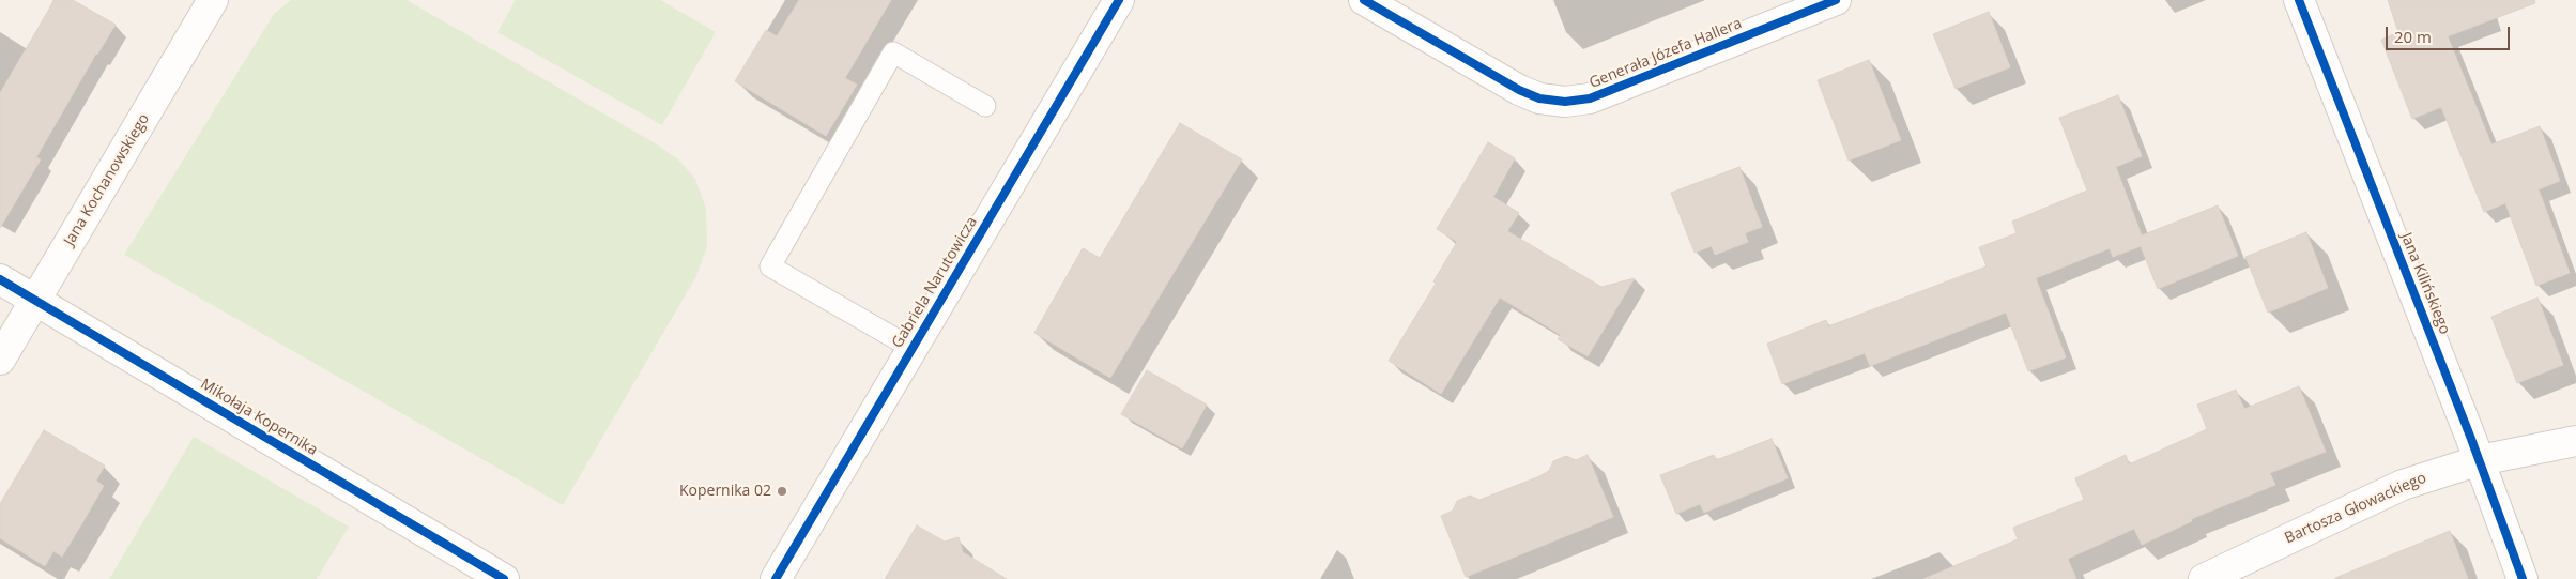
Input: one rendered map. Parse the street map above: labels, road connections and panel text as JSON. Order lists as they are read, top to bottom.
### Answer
{
  "streets": {
    "street": [
      "Generała Józefa Hallera",
      "Jana Kochanowskiego",
      "Gabriela Narutowicza",
      "Jana Kilińskiego",
      "Mikołaja Kopernika",
      "Bartosza Głowackiego"
    ]
  },
  "crossings": [
    ["Jana Kochanowskiego", "Mikołaja Kopernika"],
    ["Jana Kilińskiego", "Bartosza Głowackiego"]
  ],
  "places": ["Kopernika 02"],
  "scale_bar": "20 m"
}
